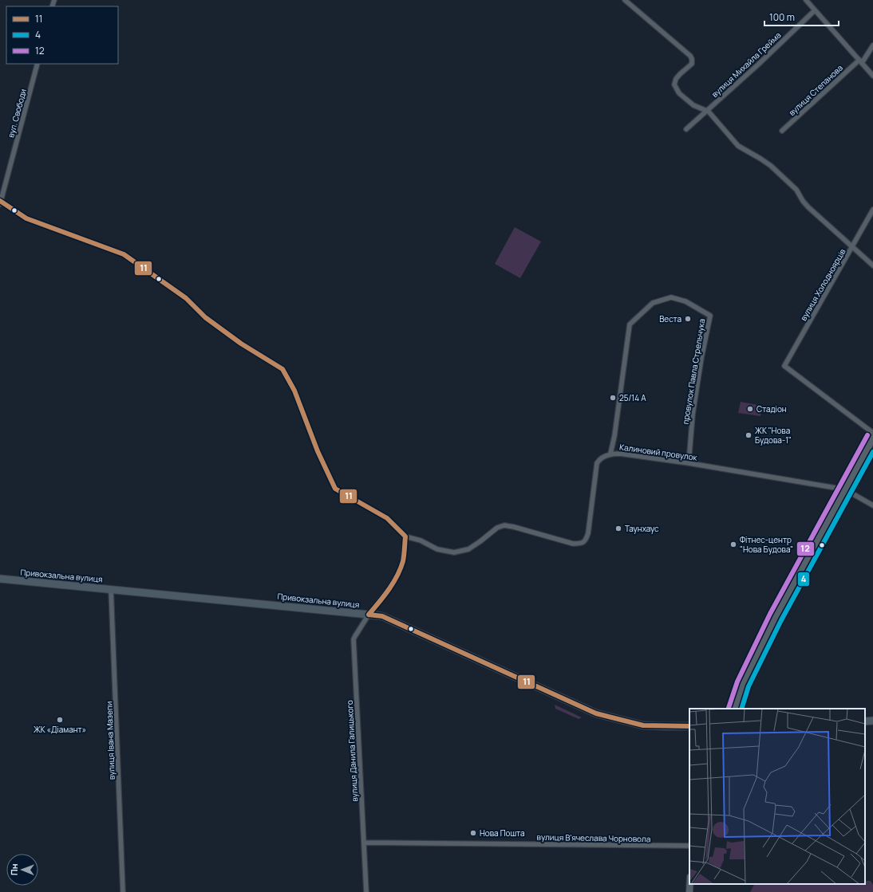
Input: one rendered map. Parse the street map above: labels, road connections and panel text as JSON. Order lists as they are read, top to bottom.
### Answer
{
  "streets": {
    "main road": ["Привокзальна вулиця"],
    "street": [
      "вулиця Михайла Грейма",
      "вулиця Степанова",
      "вул. Свободи",
      "вулиця Холодноярців",
      "провулок Павла Стрельчука",
      "Калиновий провулок",
      "вулиця Івана Мазепи",
      "вулиця Данила Галицького",
      "вулиця В'ячеслава Чорновола"
    ]
  },
  "crossings": [
    ["провулок Павла Стрельчука", "Калиновий провулок"],
    ["Калиновий провулок", "вулиця Данила Галицького"],
    ["Привокзальна вулиця", "вулиця Івана Мазепи"],
    ["Привокзальна вулиця", "вулиця Данила Галицького"],
    ["вулиця Данила Галицького", "вулиця В'ячеслава Чорновола"]
  ],
  "places": [
    "Веста",
    "25/14 А",
    "Стадіон",
    "ЖК \"Нова Будова-1\"",
    "Таунхаус",
    "Фітнес-центр \"Нова Будова\"",
    "ЖК «Діамант»",
    "Нова Пошта"
  ],
  "lines": ["transit line 11", "transit line 12", "transit line 4"],
  "legend": ["11", "4", "12"],
  "scale_bar": "100 m",
  "north": "left"
}
